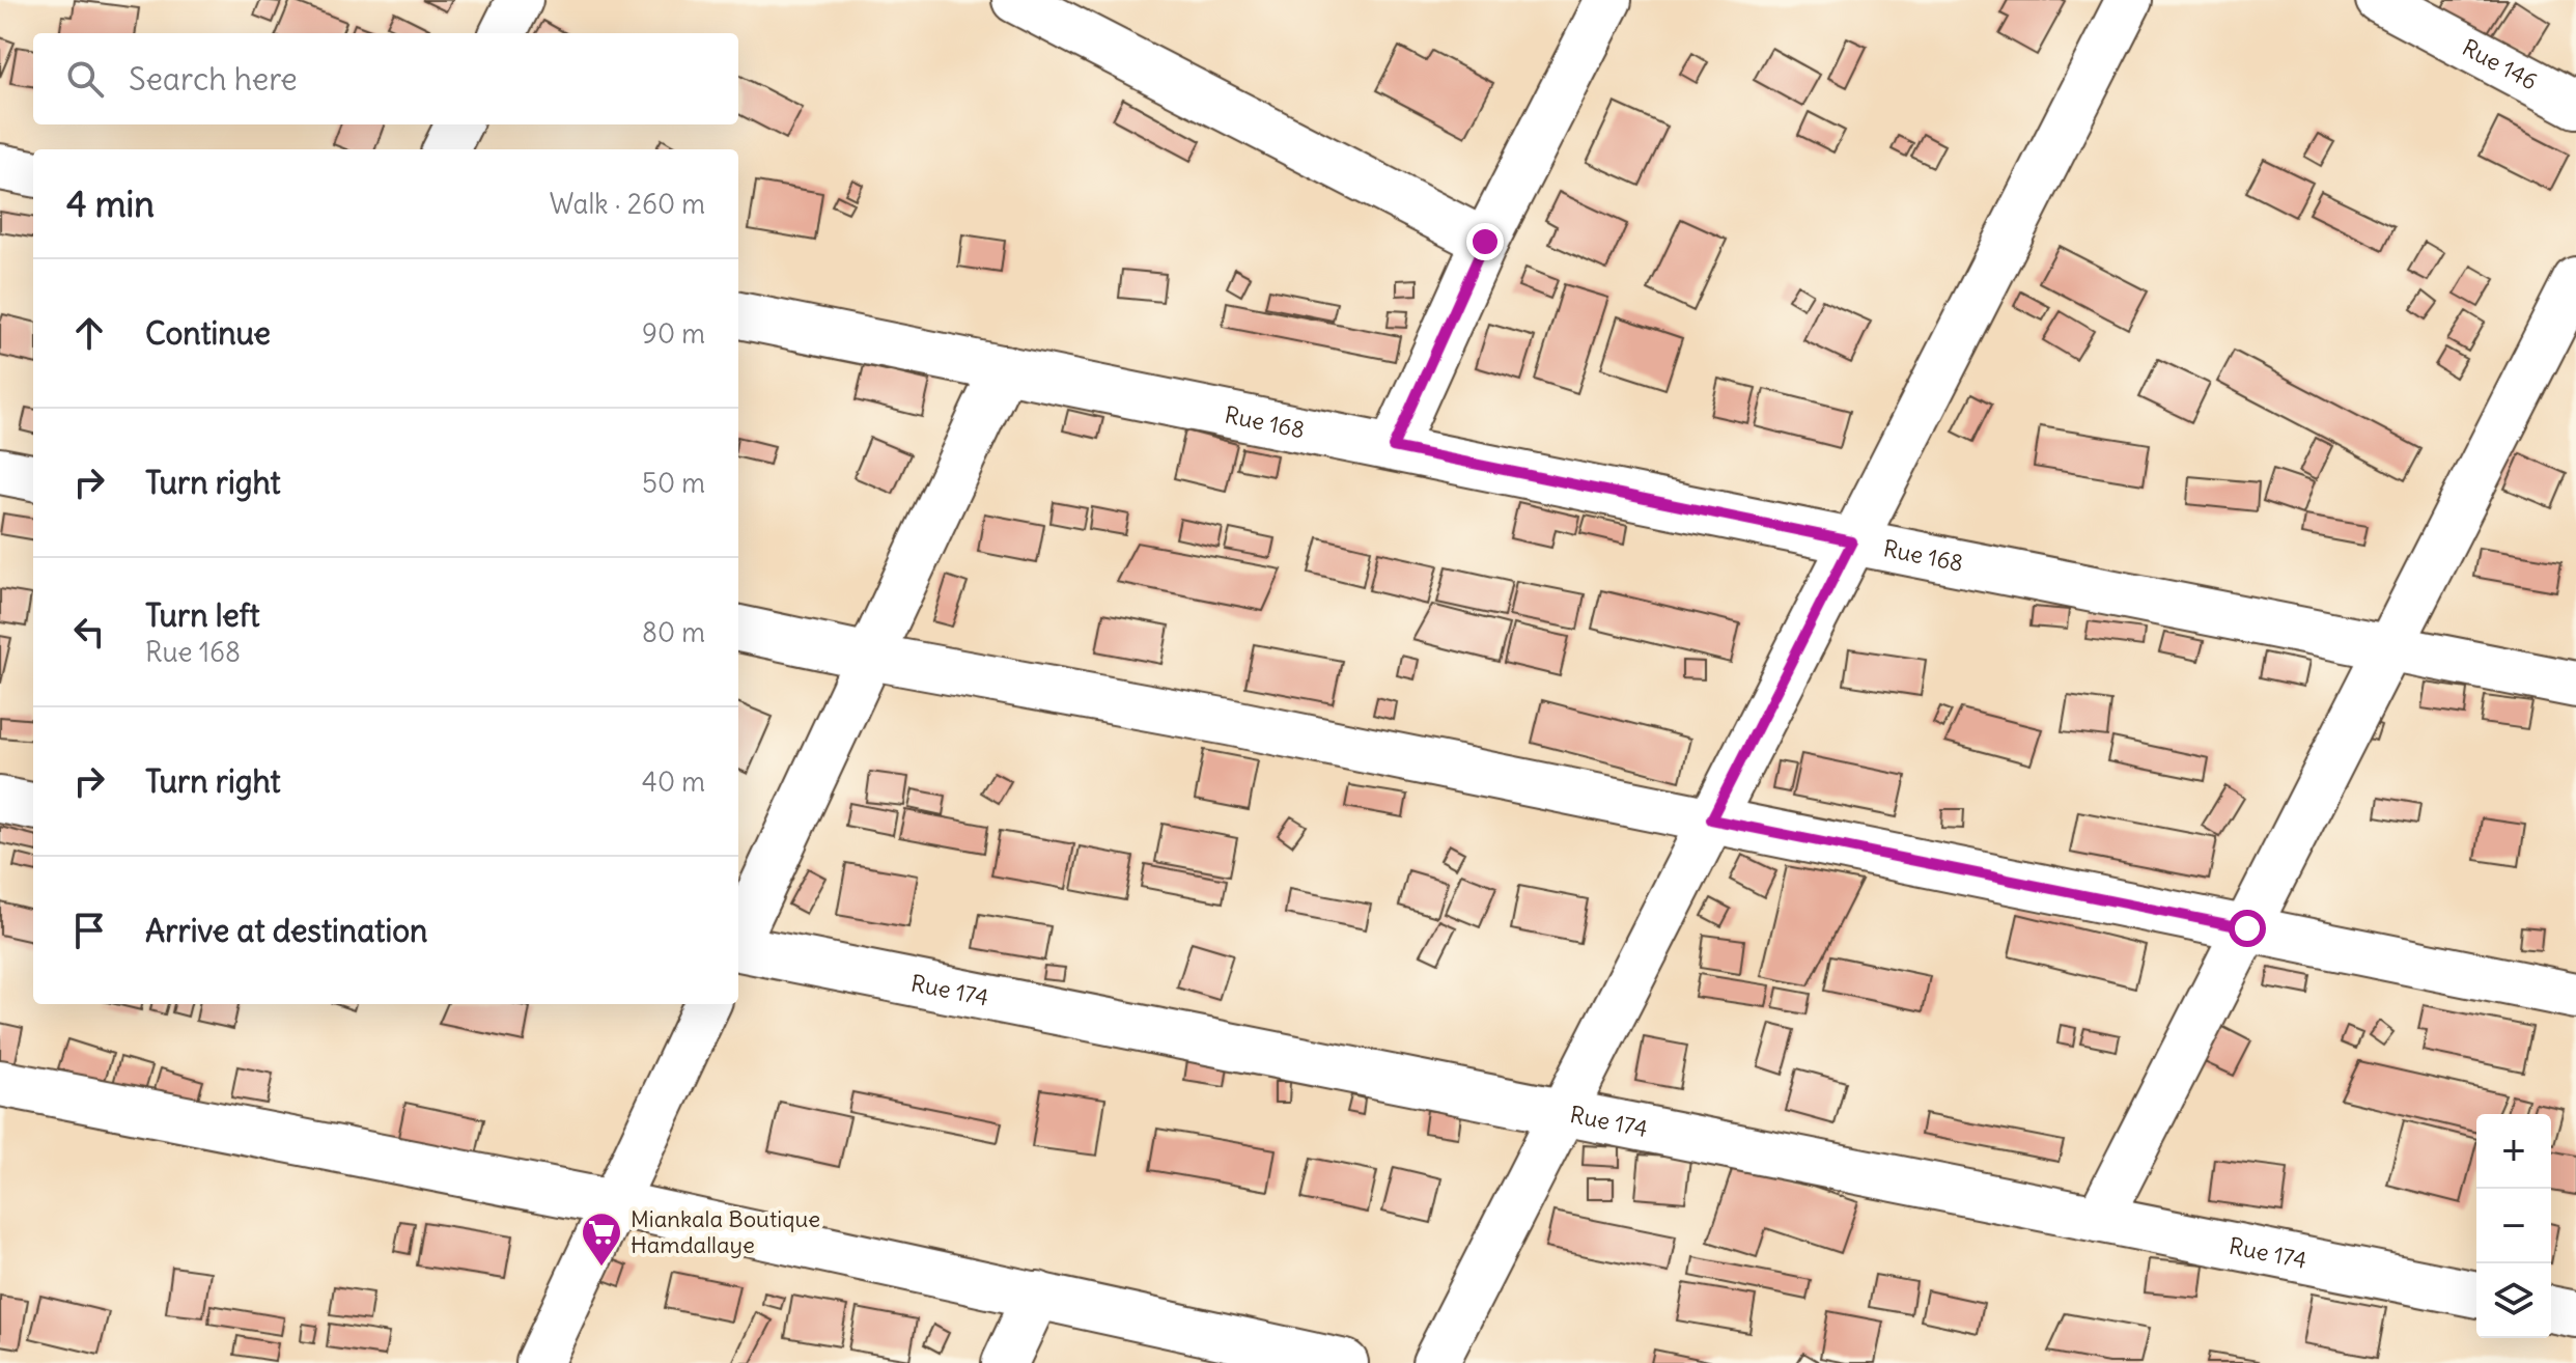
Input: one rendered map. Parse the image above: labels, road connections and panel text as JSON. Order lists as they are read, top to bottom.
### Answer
{
  "streets": {
    "street": ["Rue 146", "Rue 168", "Rue 174"]
  },
  "places": {
    "supermarket": ["Miankala Boutique Hamdallaye"]
  },
  "page": {
    "search": "Search here",
    "heading": ["4 min", "Walk · 260 m"],
    "list": [
      ["Continue", "90 m"],
      ["Turn right", "50 m"],
      ["Turn left", "Rue 168", "80 m"],
      ["Turn right", "40 m"],
      "Arrive at destination"
    ],
    "map_buttons": ["+", "−"]
  }
}
